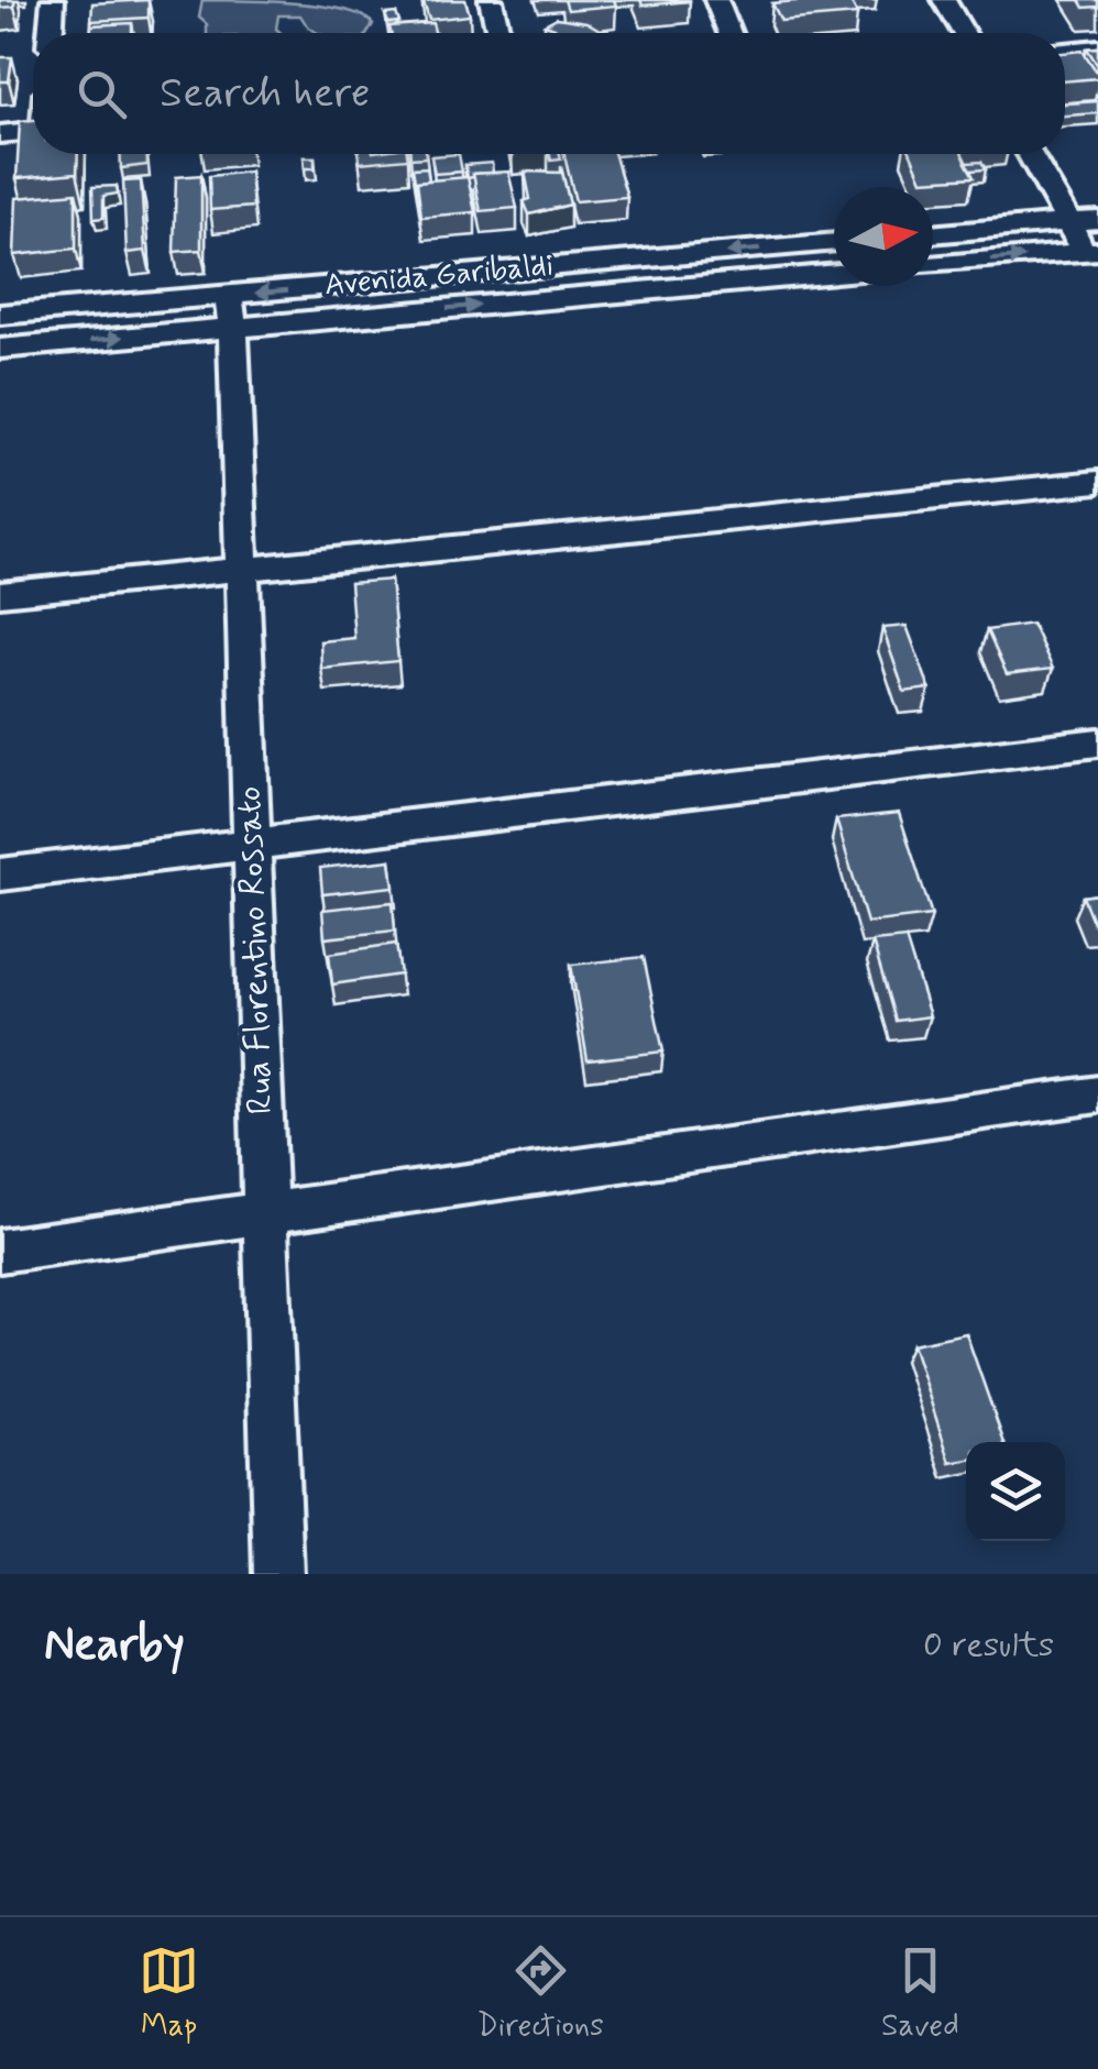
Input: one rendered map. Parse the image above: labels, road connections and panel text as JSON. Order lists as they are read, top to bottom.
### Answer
{
  "streets": {
    "street": ["Avenida Garibaldi", "Rua Florentino Rossato"]
  },
  "crossings": [
    ["Avenida Garibaldi", "Rua Florentino Rossato"]
  ],
  "north": "right",
  "page": {
    "search": "Search here",
    "heading": ["Nearby", "0 results"],
    "nav": ["Map", "Directions", "Saved"]
  }
}
